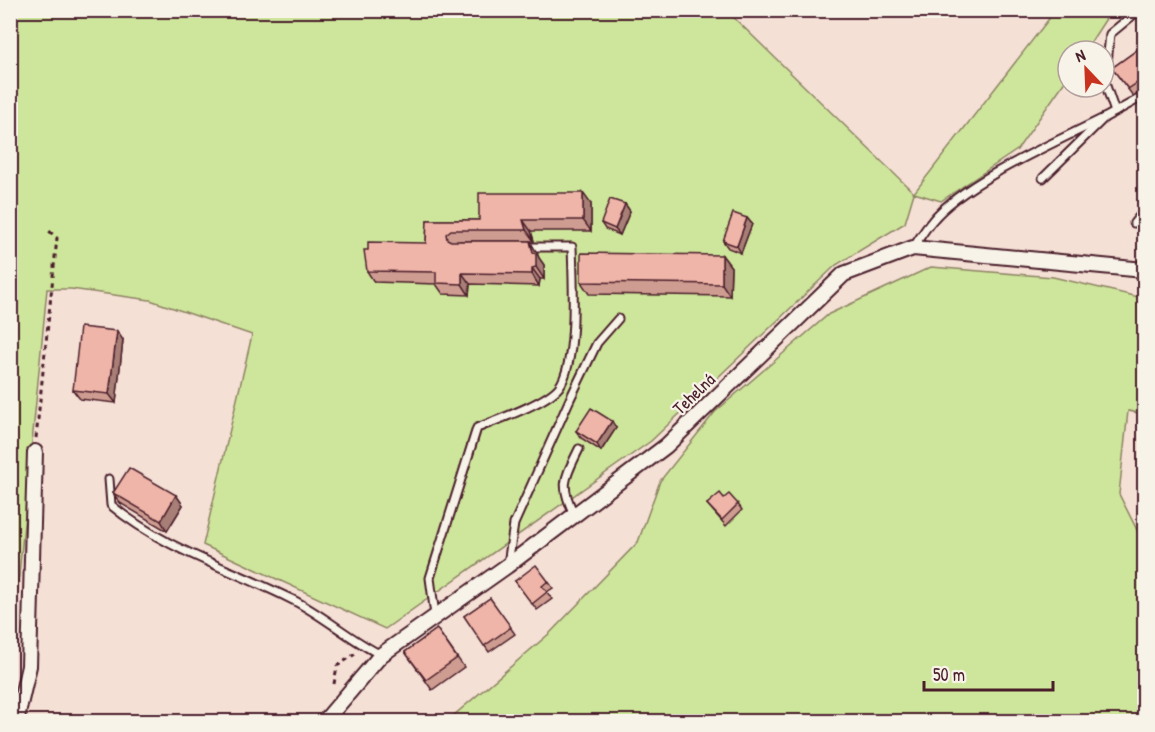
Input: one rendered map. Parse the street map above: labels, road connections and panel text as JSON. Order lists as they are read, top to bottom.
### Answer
{
  "streets": {
    "street": ["Tehelná"]
  },
  "scale_bar": "50 m",
  "north": "top left"
}
